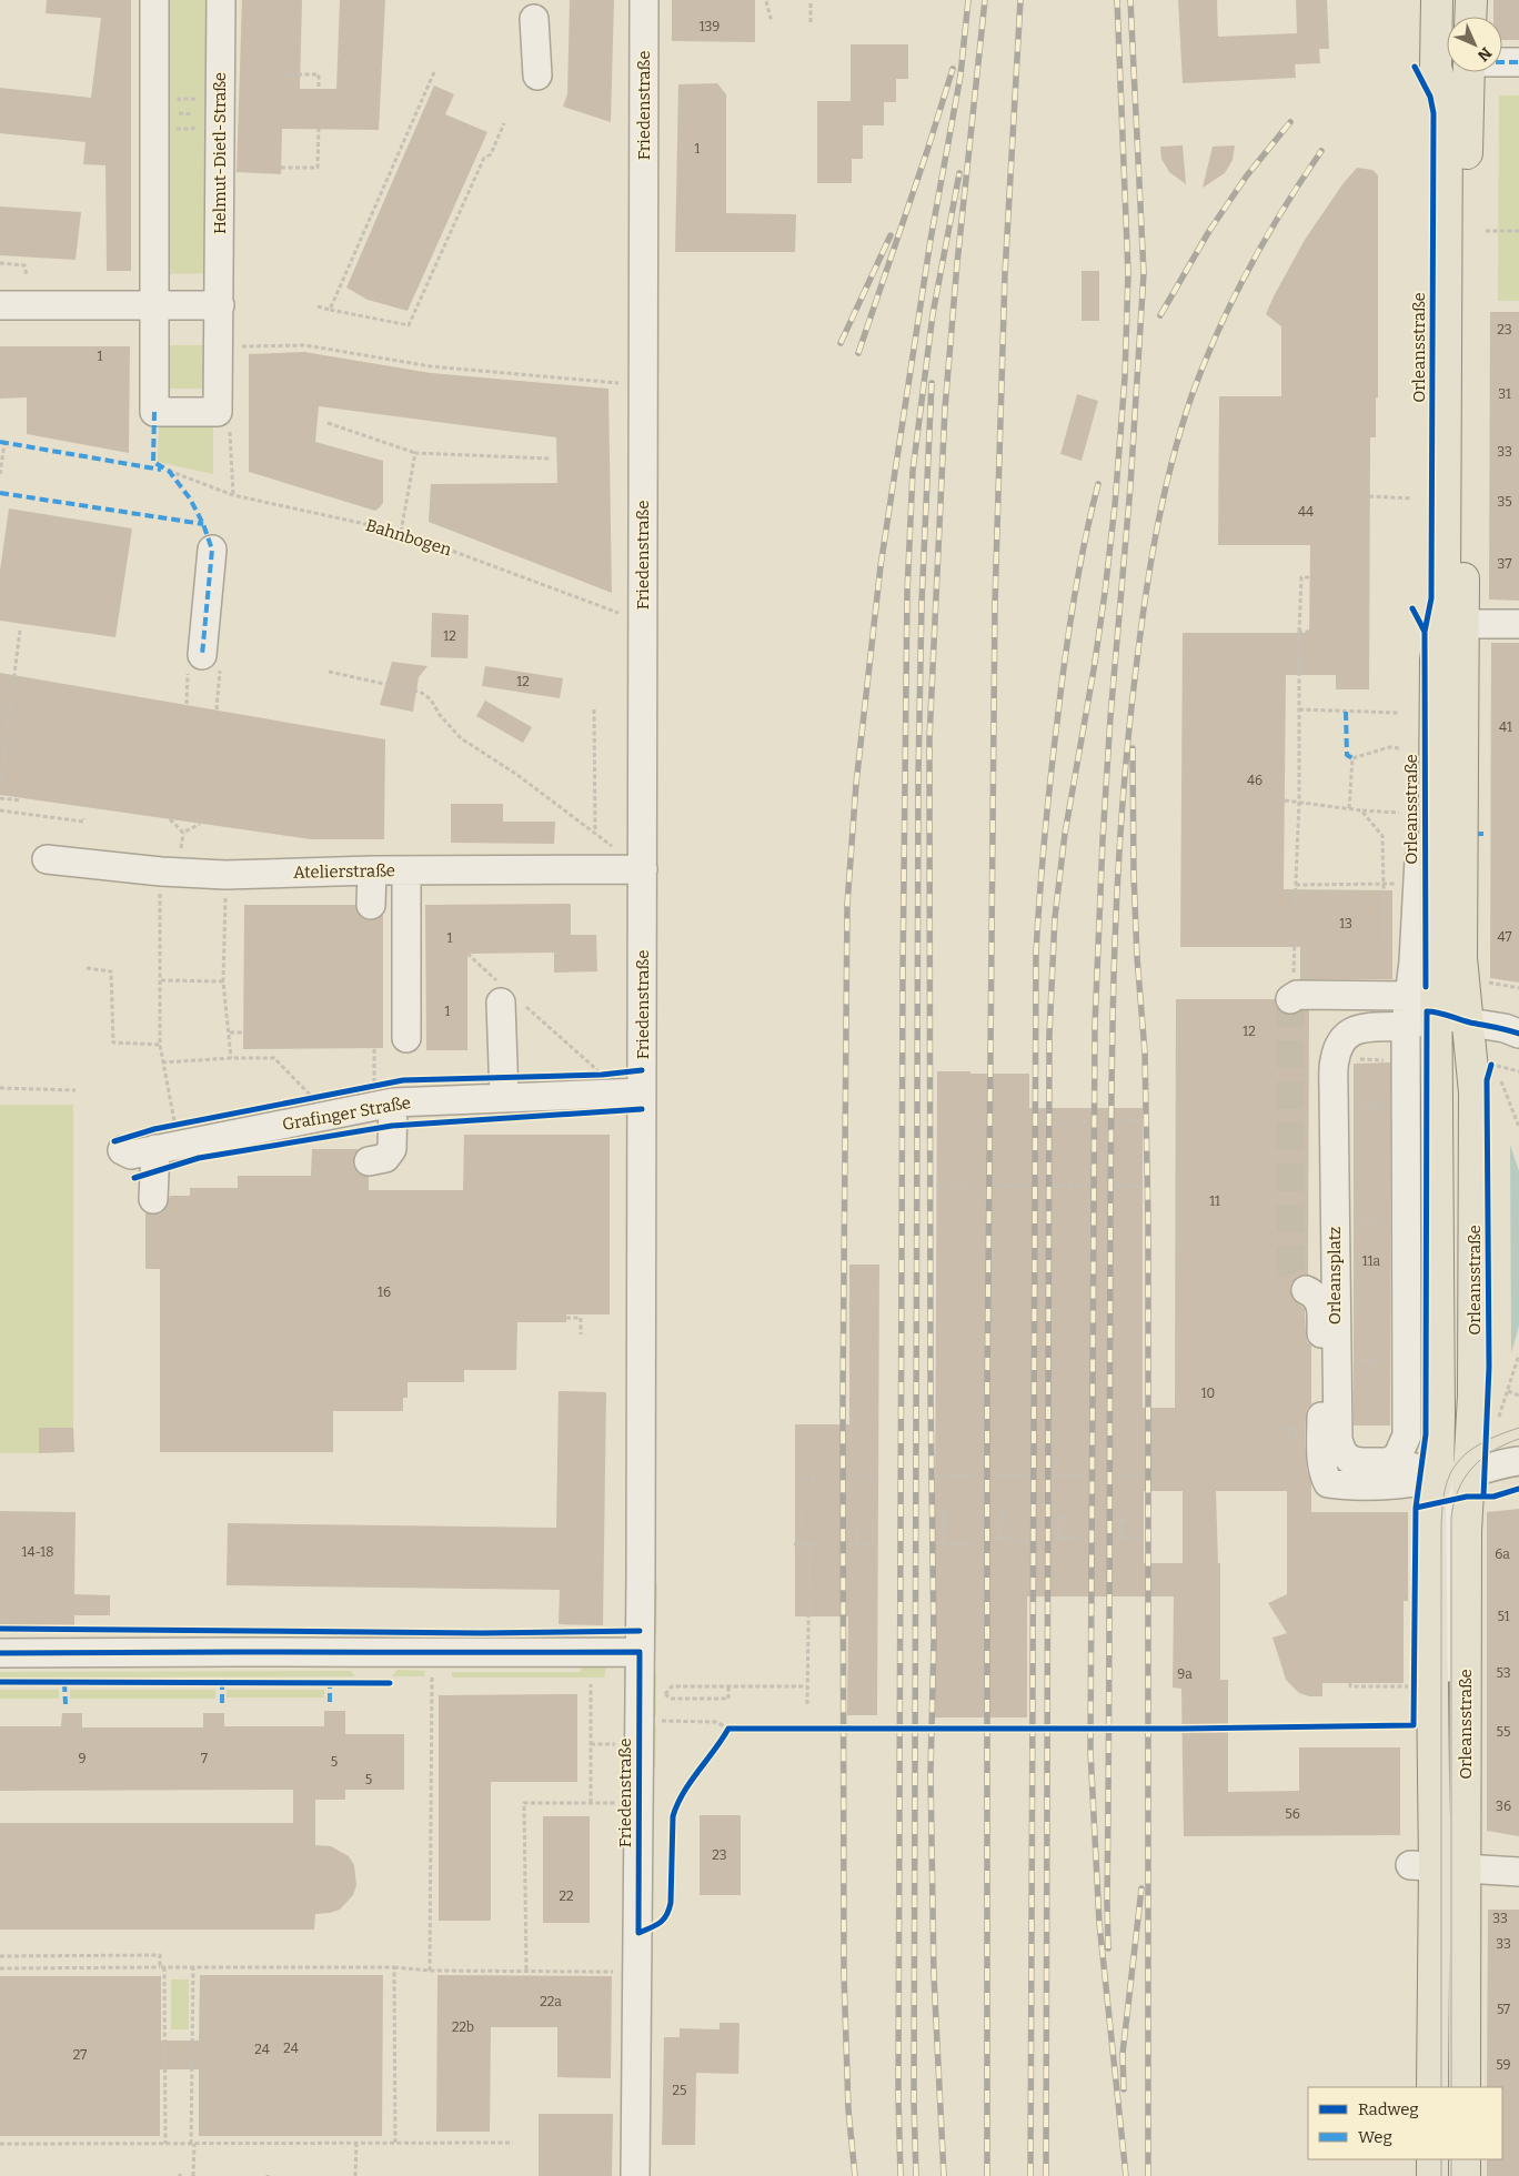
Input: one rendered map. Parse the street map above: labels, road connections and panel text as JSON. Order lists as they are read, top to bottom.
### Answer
{
  "streets": {
    "main road": ["Orleansstraße"],
    "street": [
      "Friedenstraße",
      "Helmut-Dietl-Straße",
      "Atelierstraße",
      "Grafinger Straße",
      "Orleansplatz"
    ],
    "path": ["Bahnbogen"]
  },
  "crossings": [
    ["Friedenstraße", "Bahnbogen"],
    ["Friedenstraße", "Atelierstraße"],
    ["Friedenstraße", "Grafinger Straße"],
    ["Orleansstraße", "Orleansplatz"]
  ],
  "house_numbers": [
    "139",
    "1",
    "23",
    "1",
    "31",
    "33",
    "35",
    "44",
    "37",
    "12",
    "12",
    "41",
    "46",
    "13",
    "47",
    "1",
    "1",
    "12",
    "11",
    "11a",
    "16",
    "10",
    "14-18",
    "6a",
    "51",
    "53",
    "9a",
    "55",
    "9",
    "7",
    "5",
    "5",
    "36",
    "56",
    "23",
    "22",
    "33",
    "33",
    "22a",
    "57",
    "22b",
    "24",
    "24",
    "27",
    "59",
    "25"
  ],
  "legend": ["Radweg", "Weg"],
  "north": "bottom right"
}
